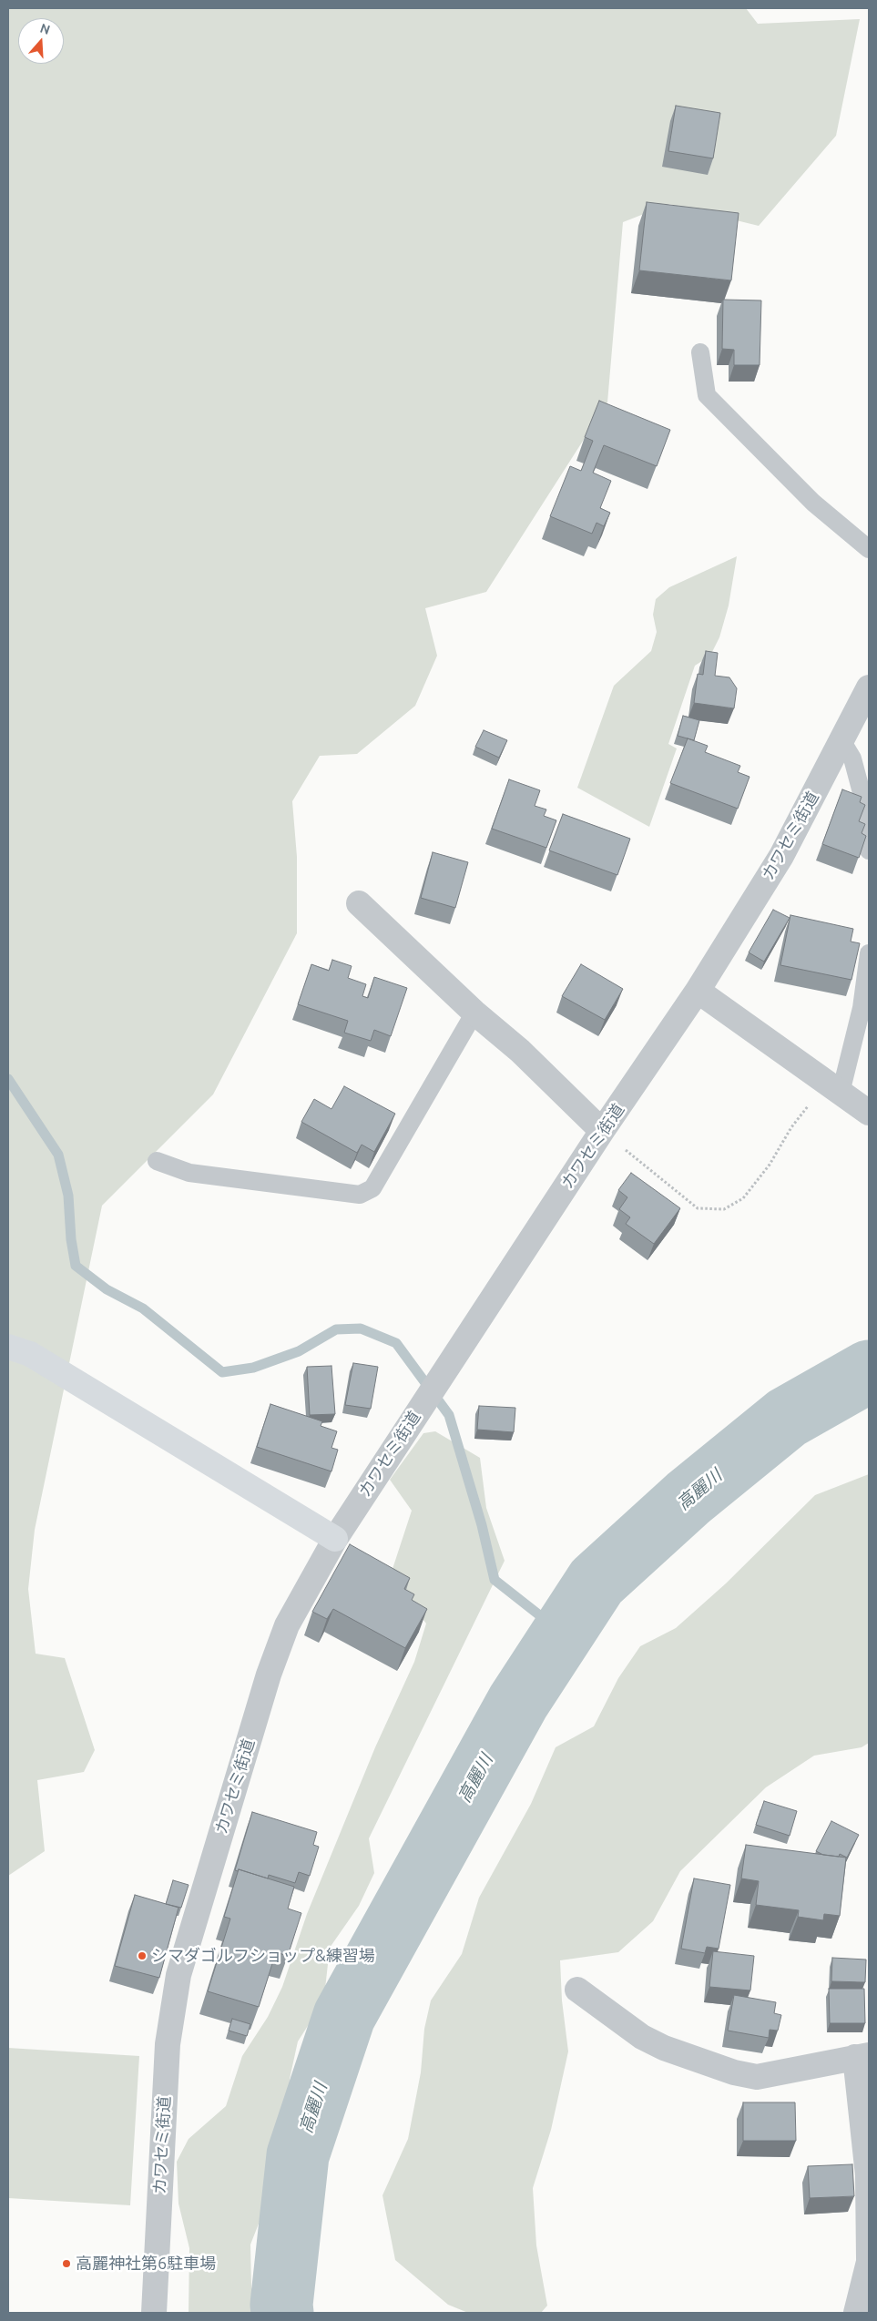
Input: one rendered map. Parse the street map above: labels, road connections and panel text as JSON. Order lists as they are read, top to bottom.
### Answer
{
  "streets": {
    "street": ["カワセミ街道"]
  },
  "water": ["高麗川"],
  "places": ["シマダゴルフショップ&練習場", "高麗神社第6駐車場"],
  "north": "top"
}
